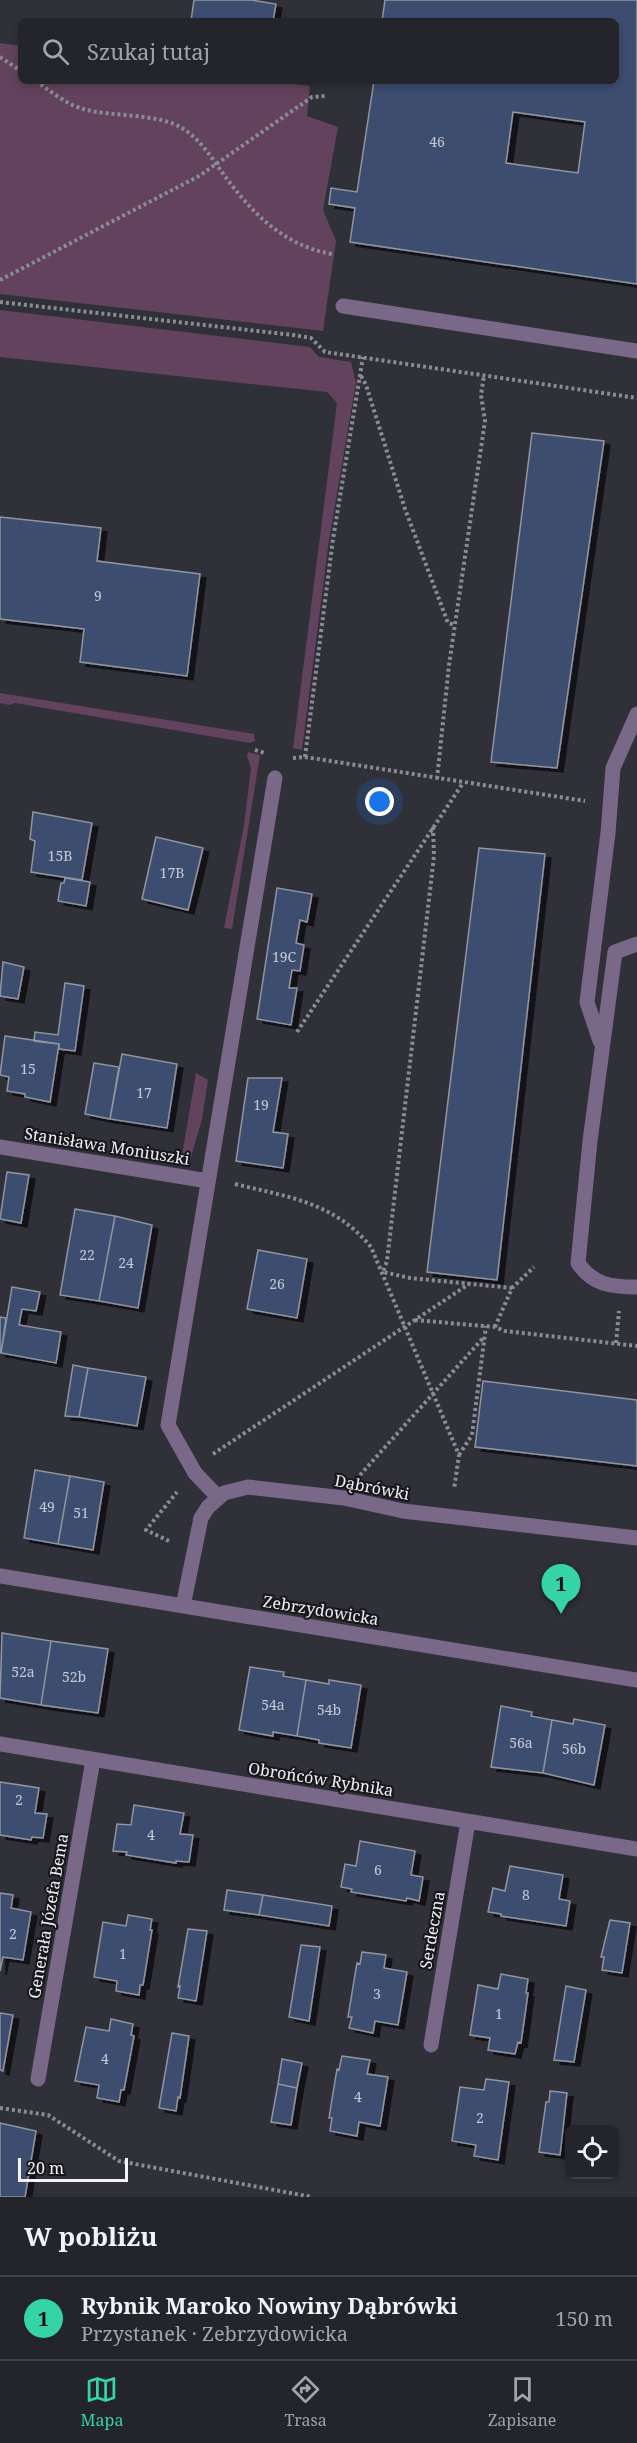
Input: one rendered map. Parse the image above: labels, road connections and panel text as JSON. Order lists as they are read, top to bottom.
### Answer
{
  "streets": {
    "street": [
      "Stanisława Moniuszki",
      "Dąbrówki",
      "Zebrzydowicka",
      "Obrońców Rybnika",
      "Generała Józefa Bema",
      "Serdeczna"
    ]
  },
  "crossings": [
    ["Obrońców Rybnika", "Generała Józefa Bema"],
    ["Obrońców Rybnika", "Serdeczna"]
  ],
  "house_numbers": [
    "46",
    "9",
    "15B",
    "17B",
    "19C",
    "15",
    "17",
    "19",
    "22",
    "24",
    "26",
    "49",
    "51",
    "52a",
    "52b",
    "54a",
    "54b",
    "56a",
    "56b",
    "2",
    "4",
    "6",
    "8",
    "2",
    "1",
    "3",
    "1",
    "4",
    "4",
    "2"
  ],
  "scale_bar": "20 m",
  "page": {
    "search": "Szukaj tutaj",
    "pins": "1",
    "scale": "20 m",
    "heading": "W pobliżu",
    "list": [
      {
        "mark": "1",
        "name": "Rybnik Maroko Nowiny Dąbrówki",
        "note": "Przystanek · Zebrzydowicka",
        "value": "150 m"
      }
    ],
    "nav": ["Mapa", "Trasa", "Zapisane"]
  }
}
